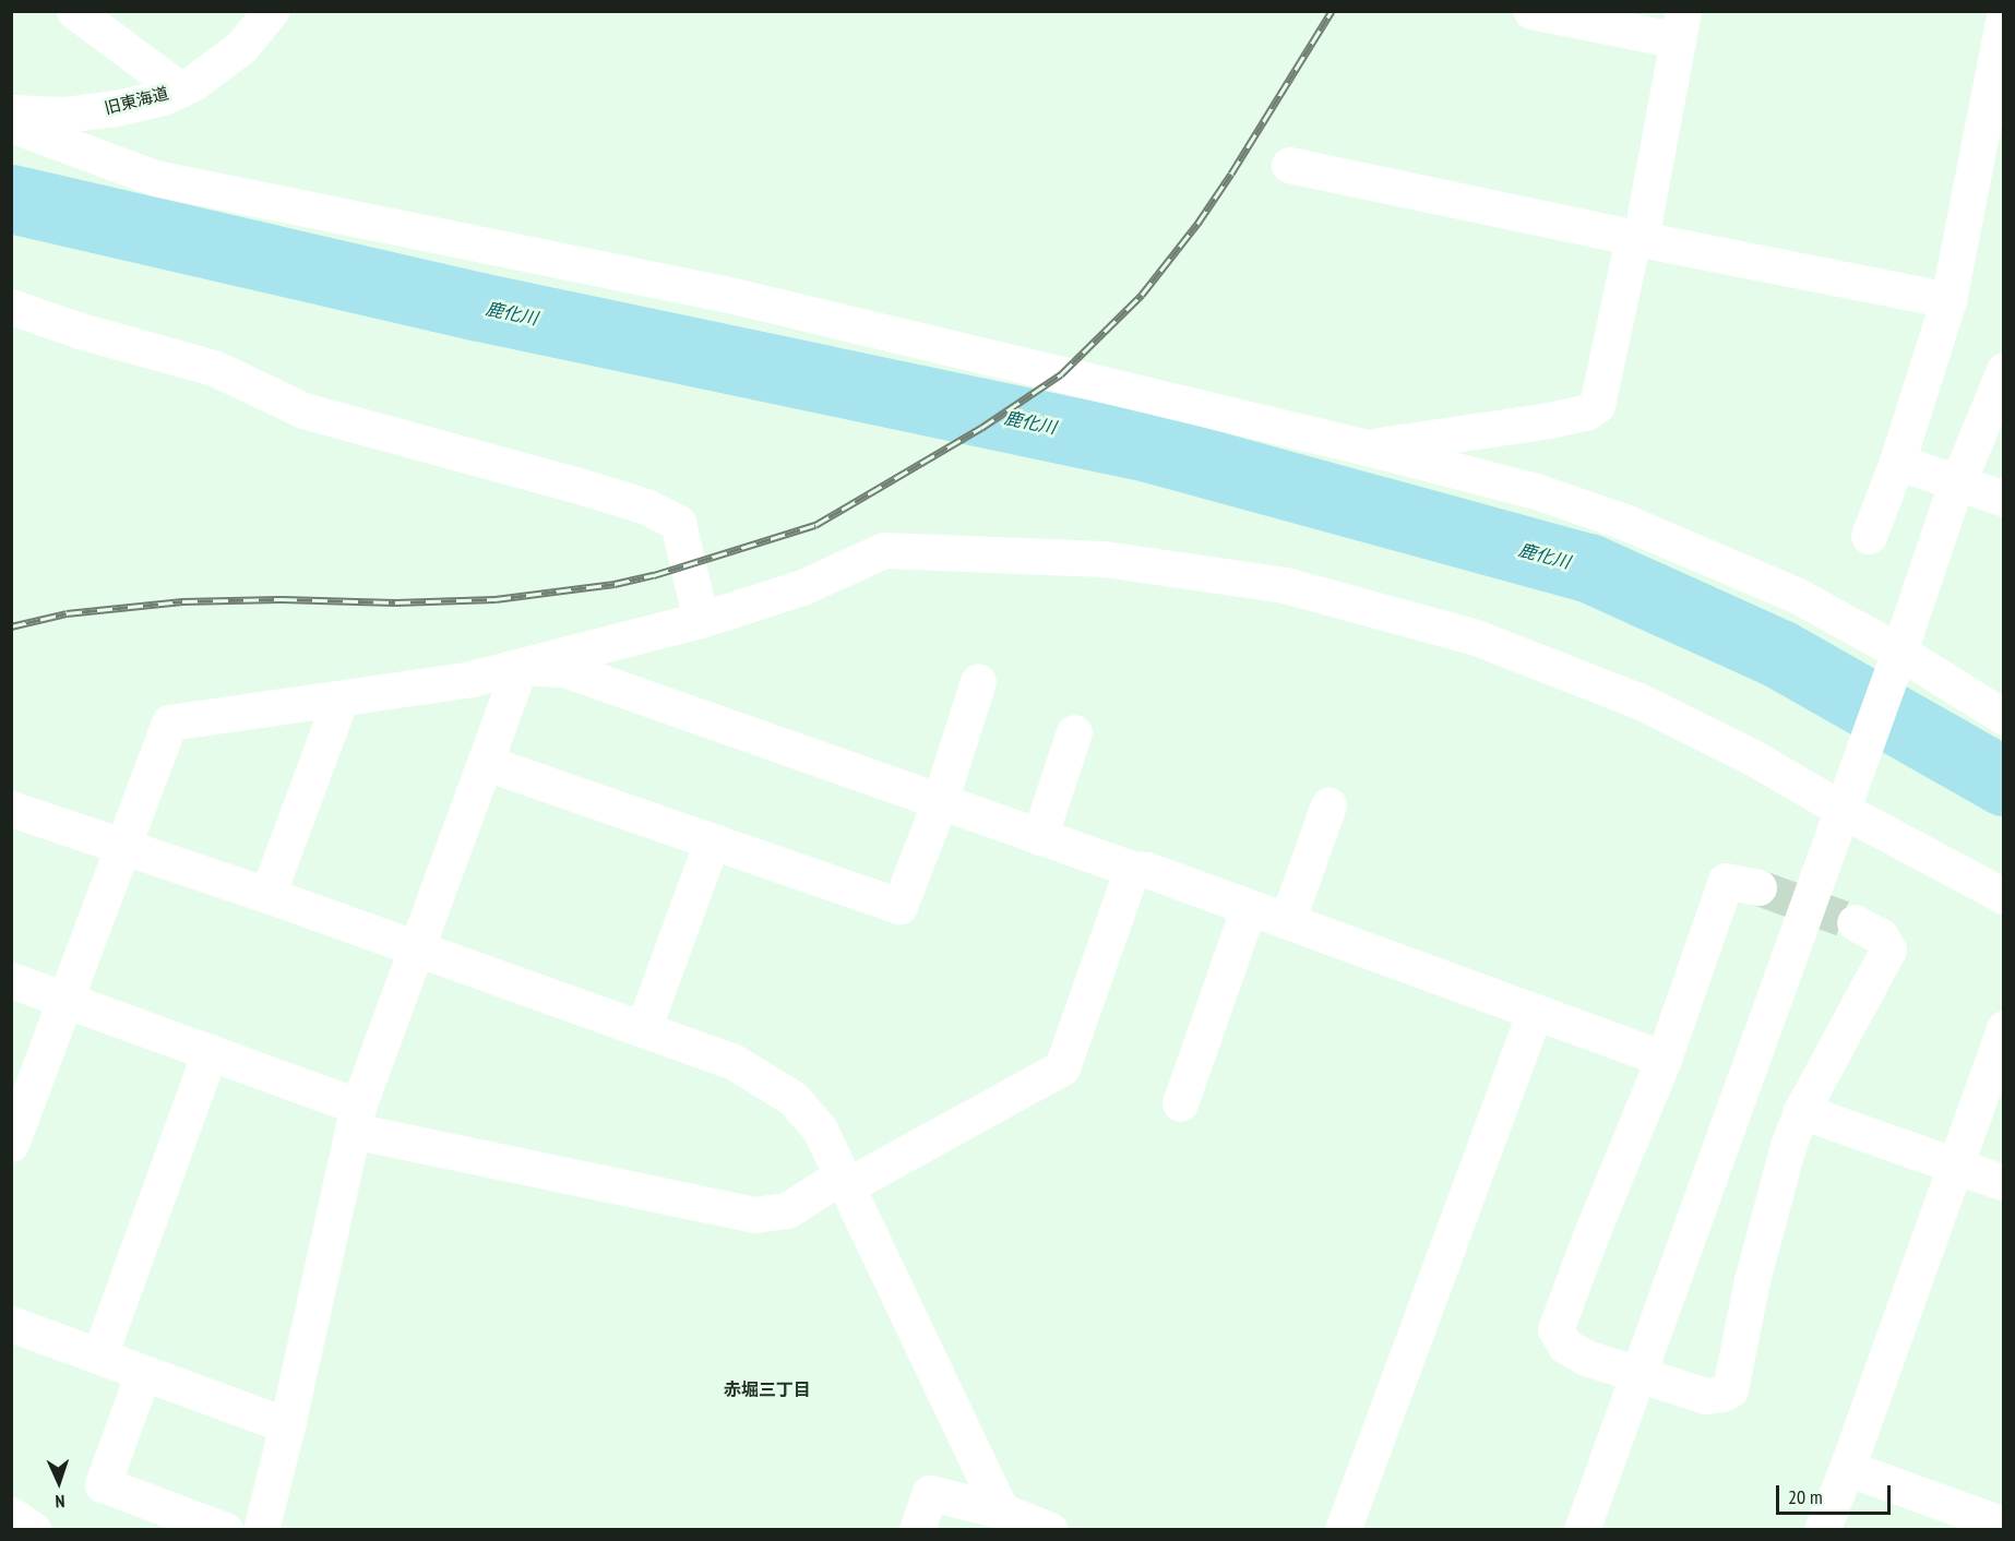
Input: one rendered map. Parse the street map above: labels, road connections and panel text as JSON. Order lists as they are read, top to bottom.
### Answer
{
  "streets": {
    "street": ["旧東海道"]
  },
  "districts": ["赤堀三丁目"],
  "water": ["鹿化川"],
  "scale_bar": "20 m",
  "north": "bottom"
}
